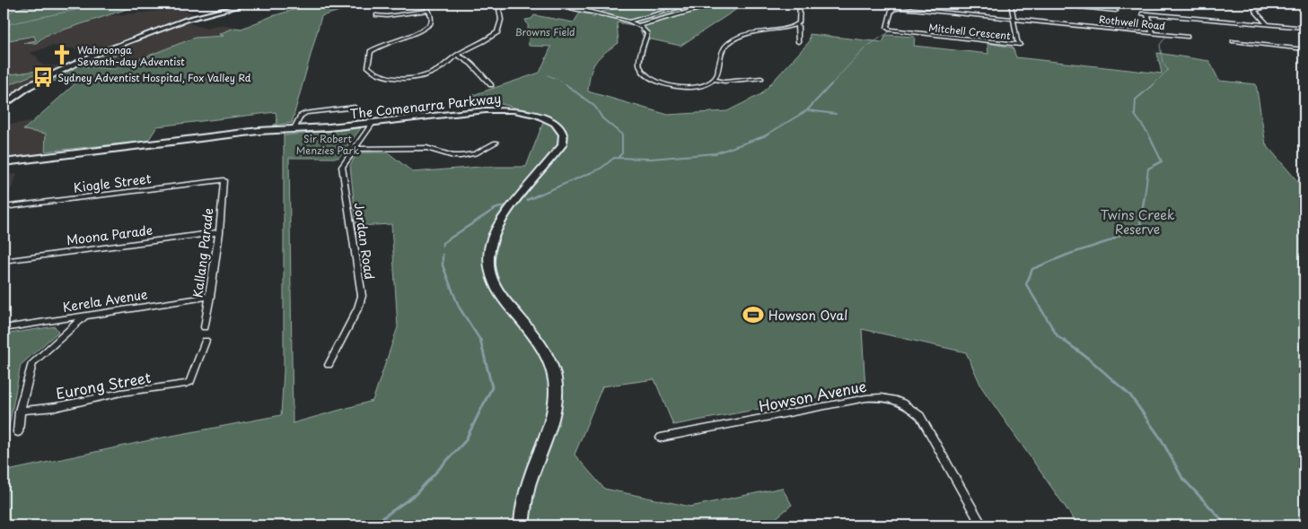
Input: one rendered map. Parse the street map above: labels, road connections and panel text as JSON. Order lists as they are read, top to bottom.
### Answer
{
  "streets": {
    "main road": ["The Comenarra Parkway"],
    "street": [
      "Rothwell Road",
      "Mitchell Crescent",
      "Kiogle Street",
      "Moona Parade",
      "Jordan Road",
      "Kallang Parade",
      "Kerela Avenue",
      "Eurong Street",
      "Howson Avenue"
    ]
  },
  "crossings": [
    ["Rothwell Road", "Mitchell Crescent"],
    ["The Comenarra Parkway", "Jordan Road"],
    ["Kiogle Street", "Kallang Parade"],
    ["Moona Parade", "Kallang Parade"],
    ["Kallang Parade", "Kerela Avenue"]
  ],
  "parks": ["Browns Field", "Sir Robert Menzies Park", "Twins Creek Reserve"],
  "places": {
    "church": ["Wahroonga Seventh-day Adventist"],
    "bus stop": ["Sydney Adventist Hospital, Fox Valley Rd"],
    "sports": ["Howson Oval"]
  }
}
